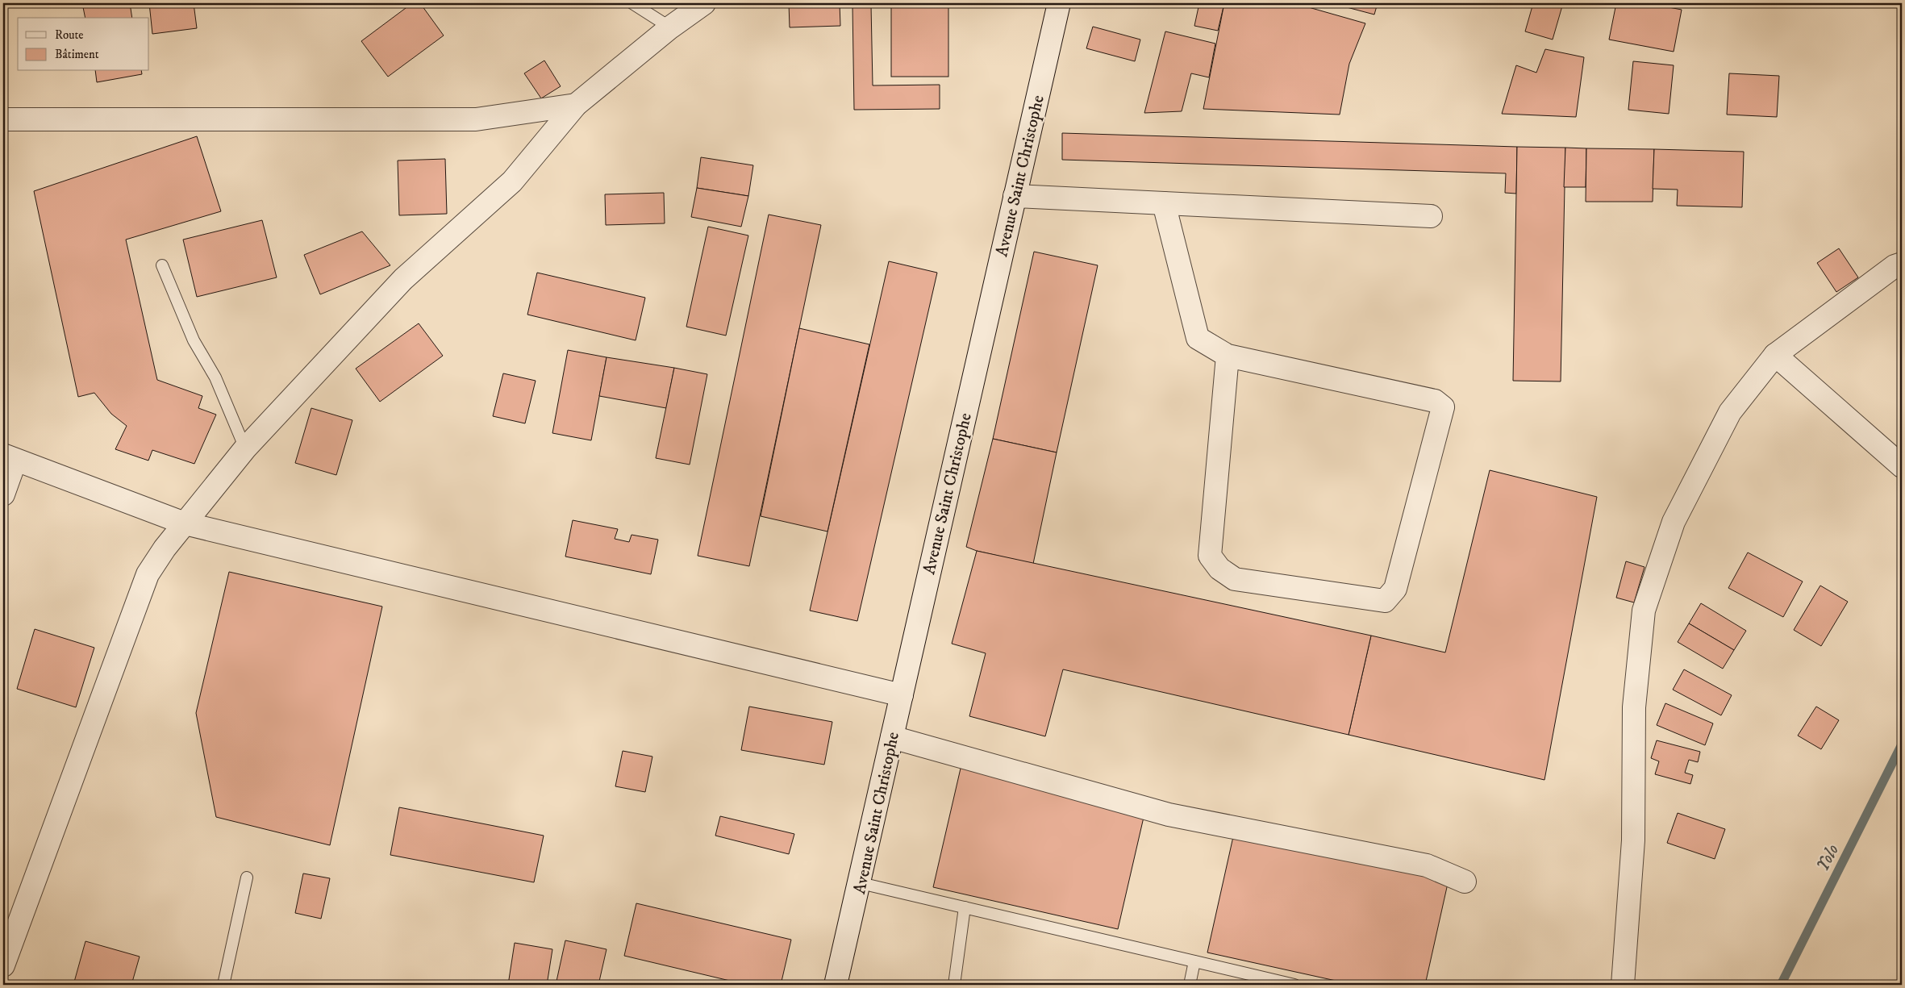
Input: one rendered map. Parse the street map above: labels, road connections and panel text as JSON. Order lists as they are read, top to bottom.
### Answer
{
  "streets": {
    "street": ["Avenue Saint Christophe"]
  },
  "water": ["Yolo"],
  "legend": ["Route", "Bâtiment"]
}
